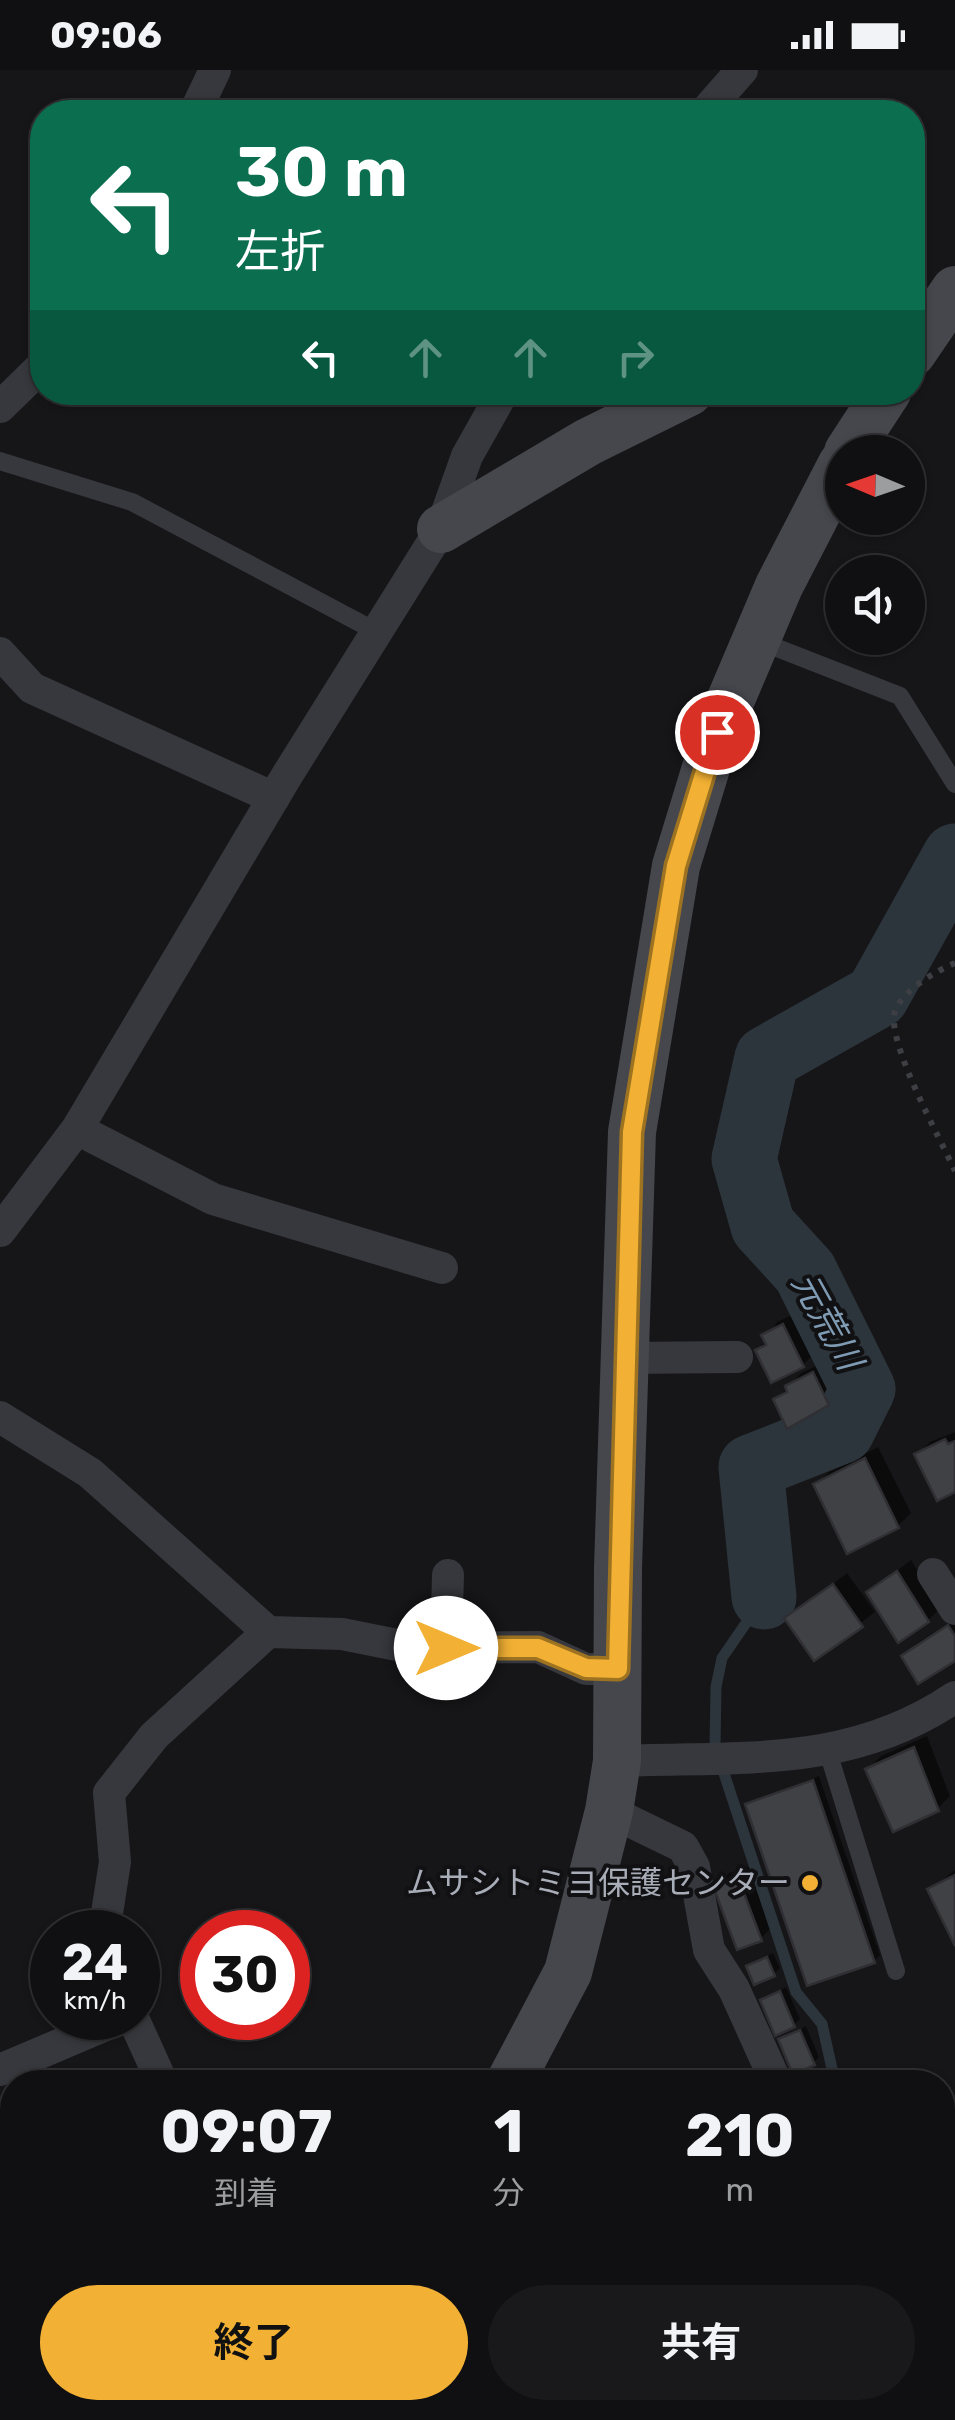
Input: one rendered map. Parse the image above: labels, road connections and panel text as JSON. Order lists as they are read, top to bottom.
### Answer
{
  "water": ["元荒川"],
  "places": ["ムサシトミヨ保護センター"],
  "north": "left",
  "page": {
    "status": "09:06",
    "turn": ["30 m", "左折"],
    "speed": "24 km/h",
    "limit": "30",
    "eta": [
      "09:07",
      "到着",
      "1",
      "分",
      "210",
      "m"
    ],
    "buttons": ["終了", "共有"]
  }
}
